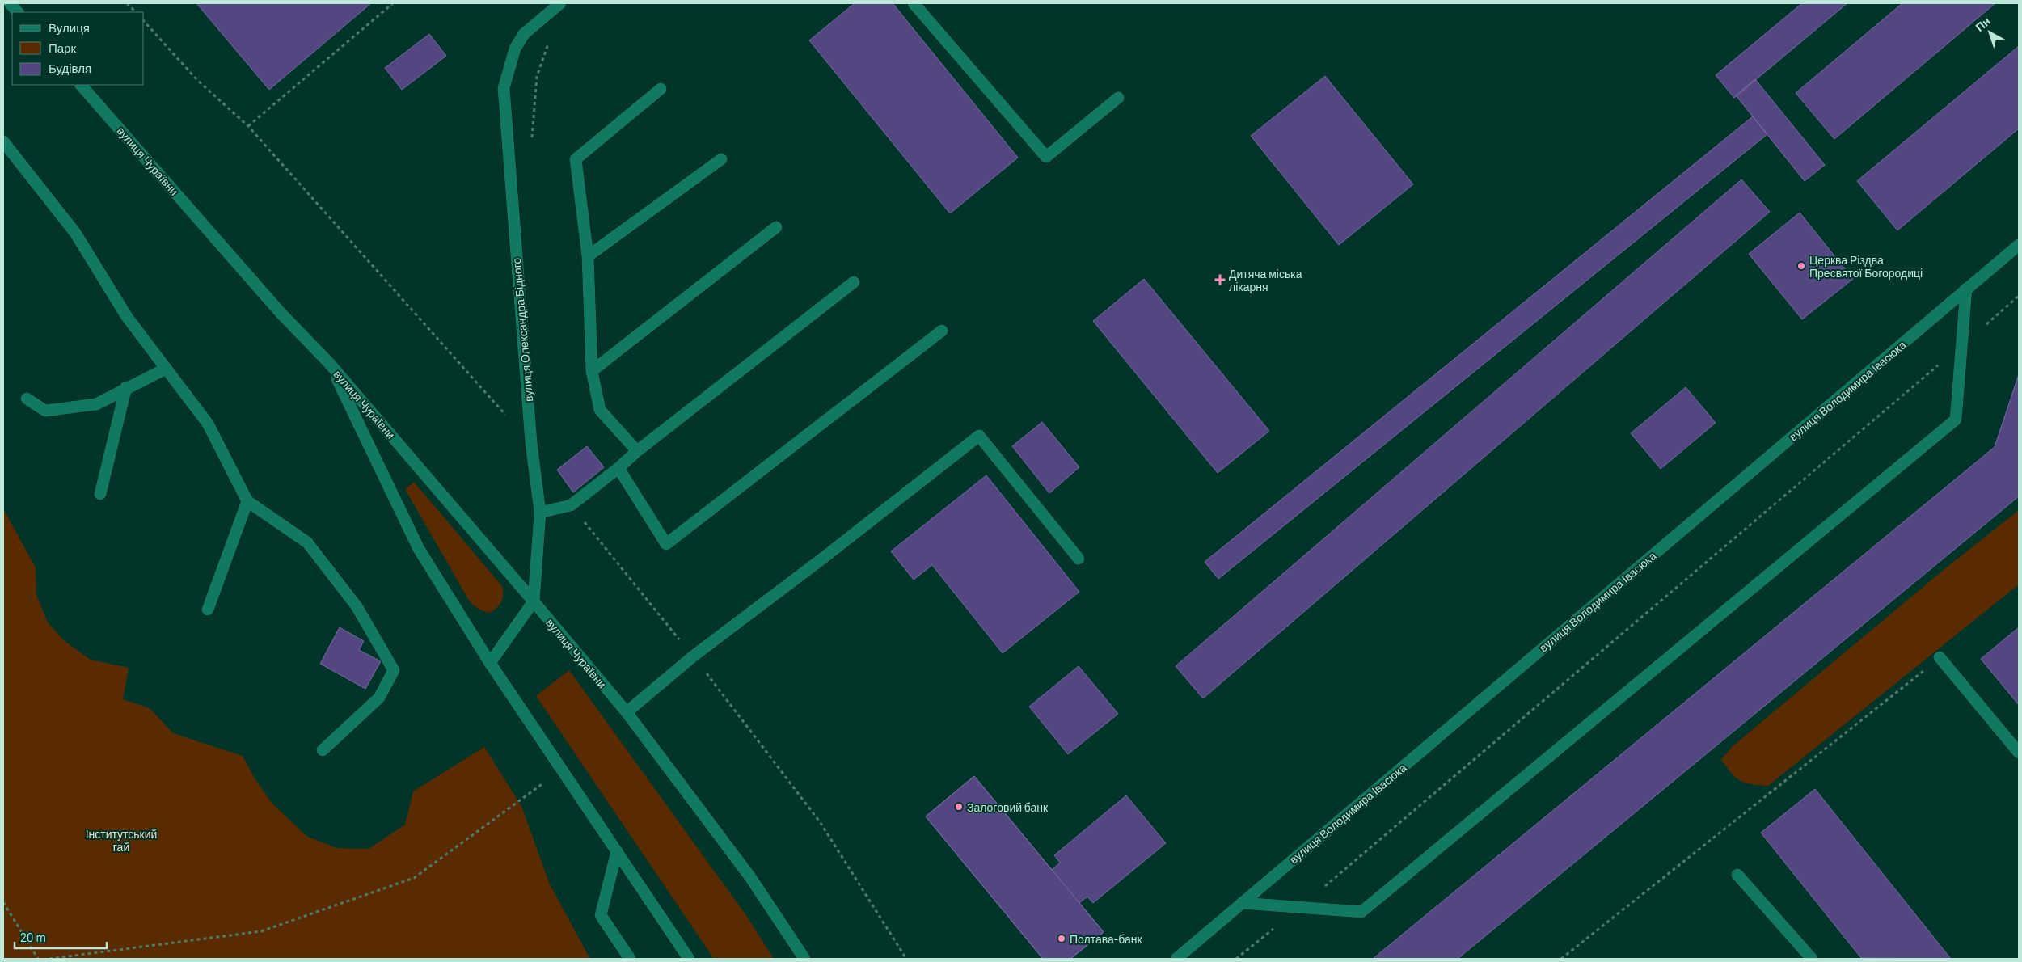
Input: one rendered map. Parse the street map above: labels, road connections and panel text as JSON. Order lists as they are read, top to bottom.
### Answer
{
  "streets": {
    "street": ["вулиця Чураївни", "вулиця Олександра Бідного", "вулиця Володимира Івасюка"]
  },
  "crossings": [
    ["вулиця Чураївни", "вулиця Олександра Бідного"]
  ],
  "parks": ["Інститутський гай"],
  "places": {
    "other": ["Церква Різдва Пресвятої Богородиці", "Залоговий банк", "Полтава-банк"],
    "health": ["Дитяча міська лікарня"]
  },
  "legend": ["Вулиця", "Парк", "Будівля"],
  "scale_bar": "20 m",
  "north": "top left"
}
